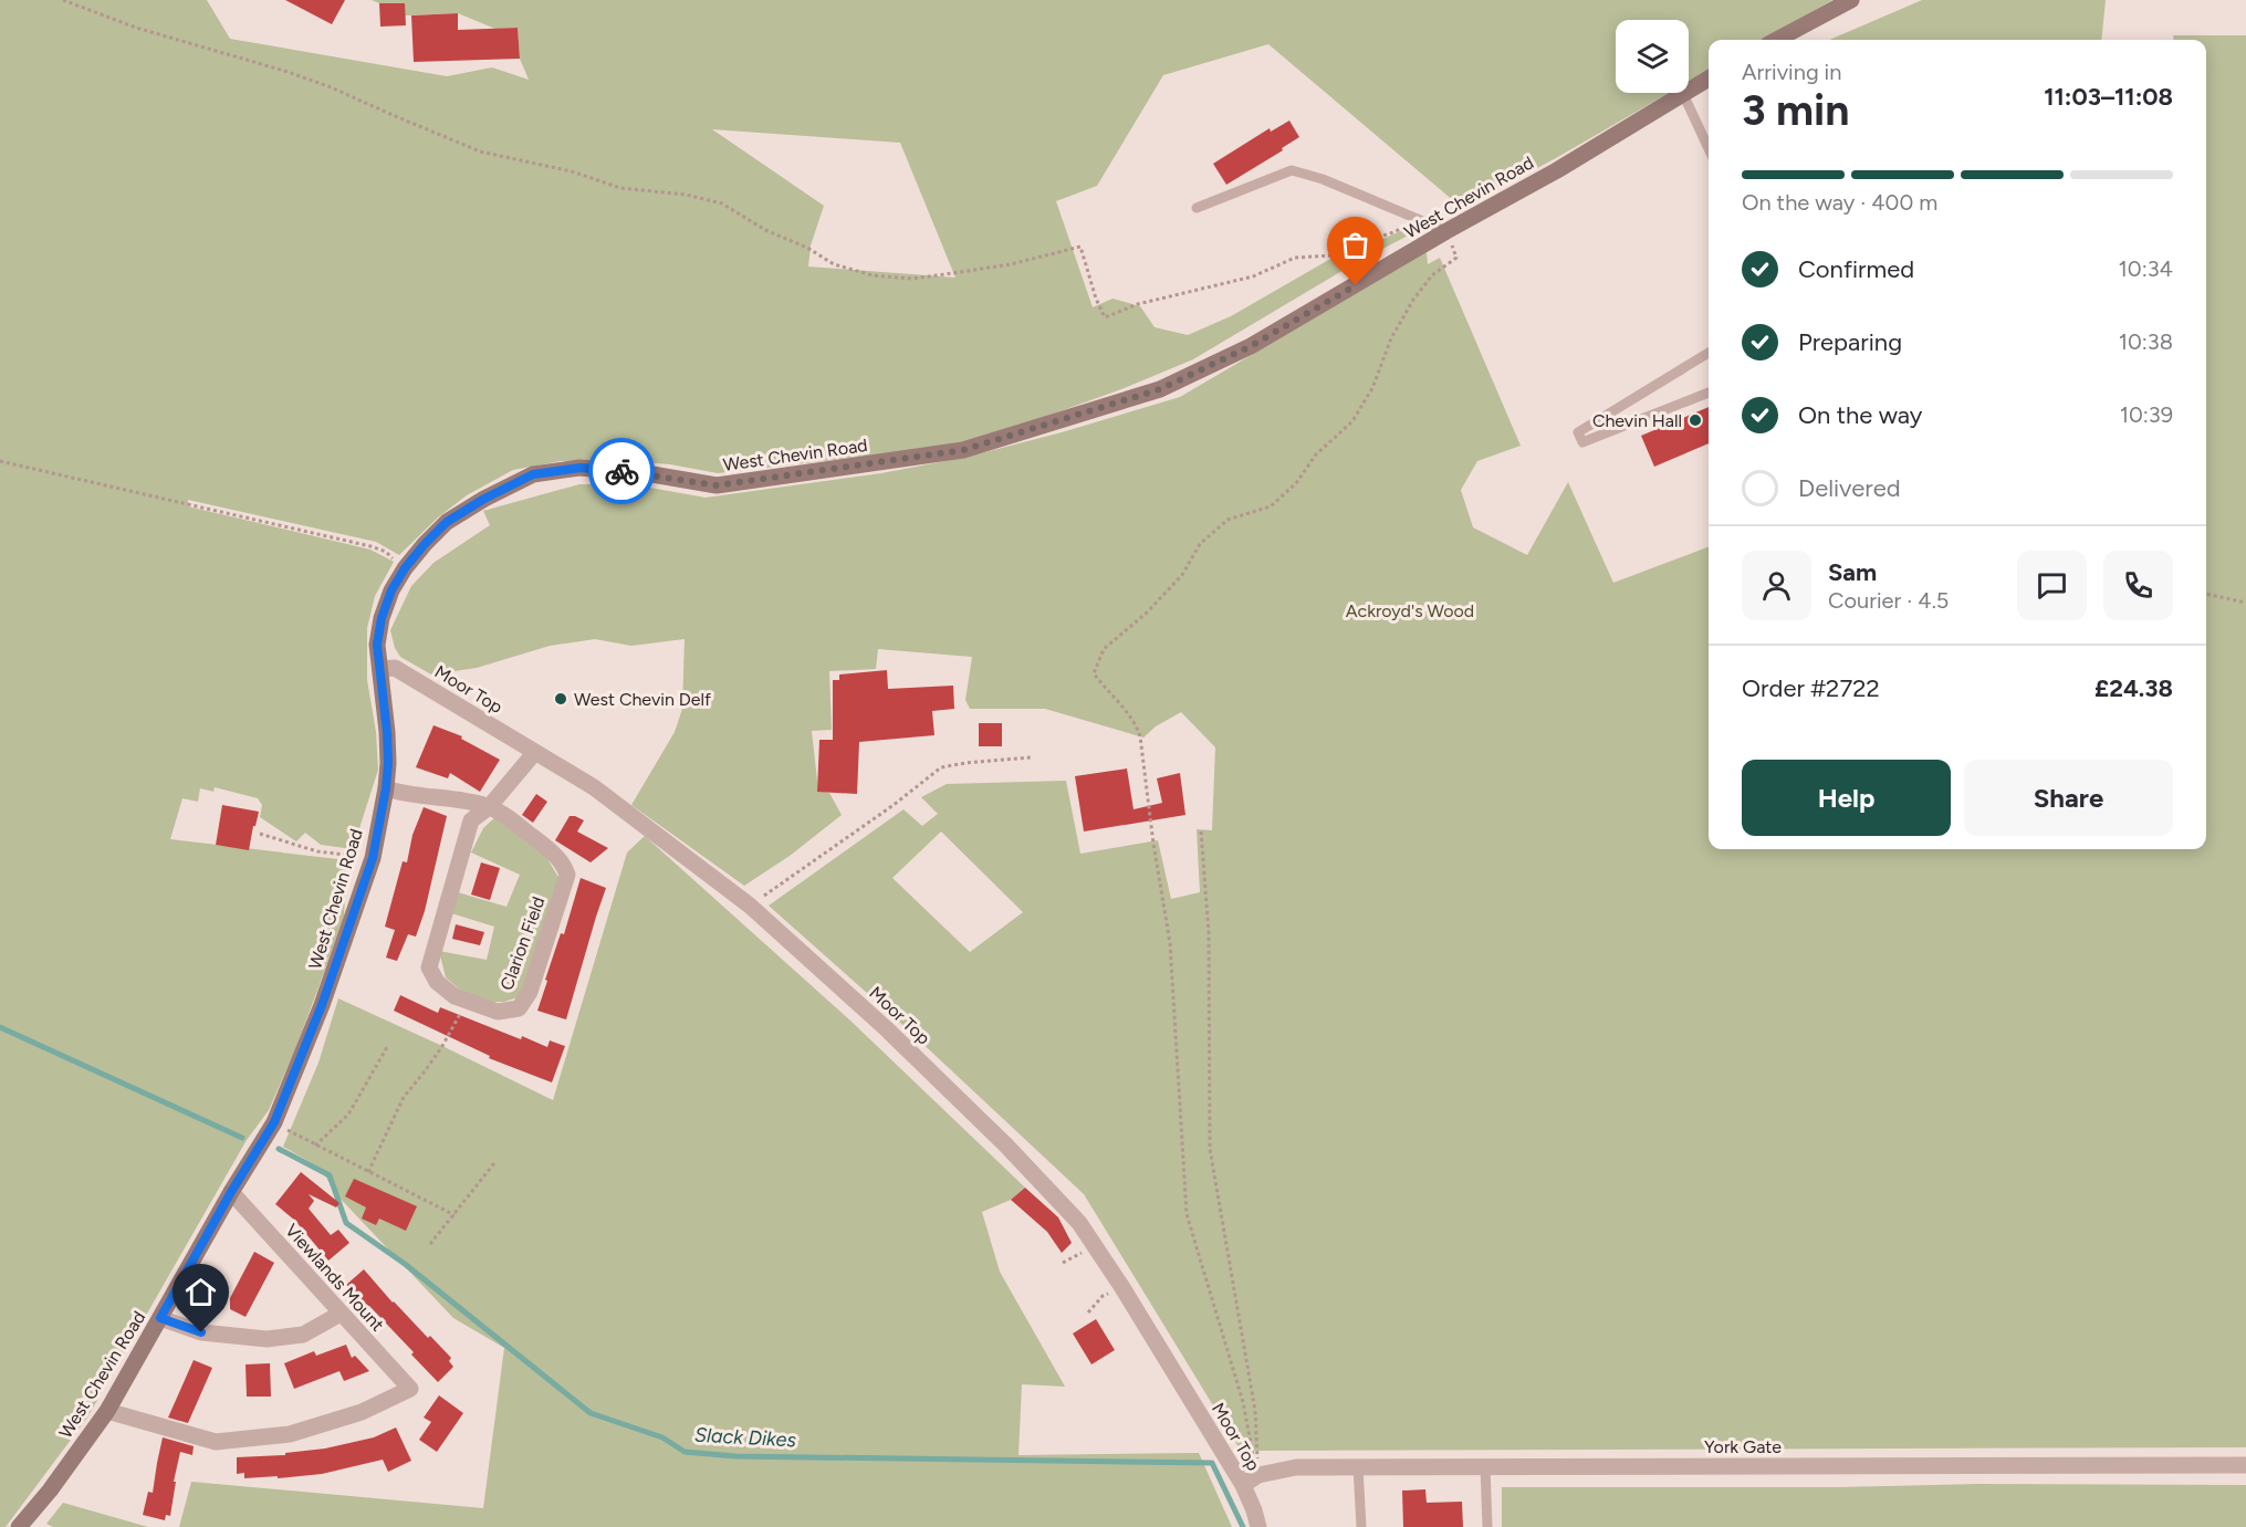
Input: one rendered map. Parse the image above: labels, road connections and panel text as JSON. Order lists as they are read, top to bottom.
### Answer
{
  "streets": {
    "street": [
      "West Chevin Road",
      "Moor Top",
      "Clarion Field",
      "Viewlands Mount",
      "York Gate"
    ]
  },
  "crossings": [
    ["West Chevin Road", "Moor Top"],
    ["West Chevin Road", "Clarion Field"],
    ["West Chevin Road", "Viewlands Mount"],
    ["Moor Top", "York Gate"]
  ],
  "water": ["Slack Dikes"],
  "parks": ["Ackroyd's Wood"],
  "places": ["Chevin Hall", "West Chevin Delf"],
  "page": {
    "heading": ["3 min", "Arriving in", "11:03–11:08"],
    "panel": [
      "Sam",
      "Courier · 4.5",
      "Order #2722",
      "£24.38"
    ],
    "bar": "On the way · 400 m",
    "list": [
      ["Confirmed", "10:34"],
      ["Preparing", "10:38"],
      ["On the way", "10:39"],
      "Delivered"
    ],
    "buttons": ["Help", "Share"]
  }
}
